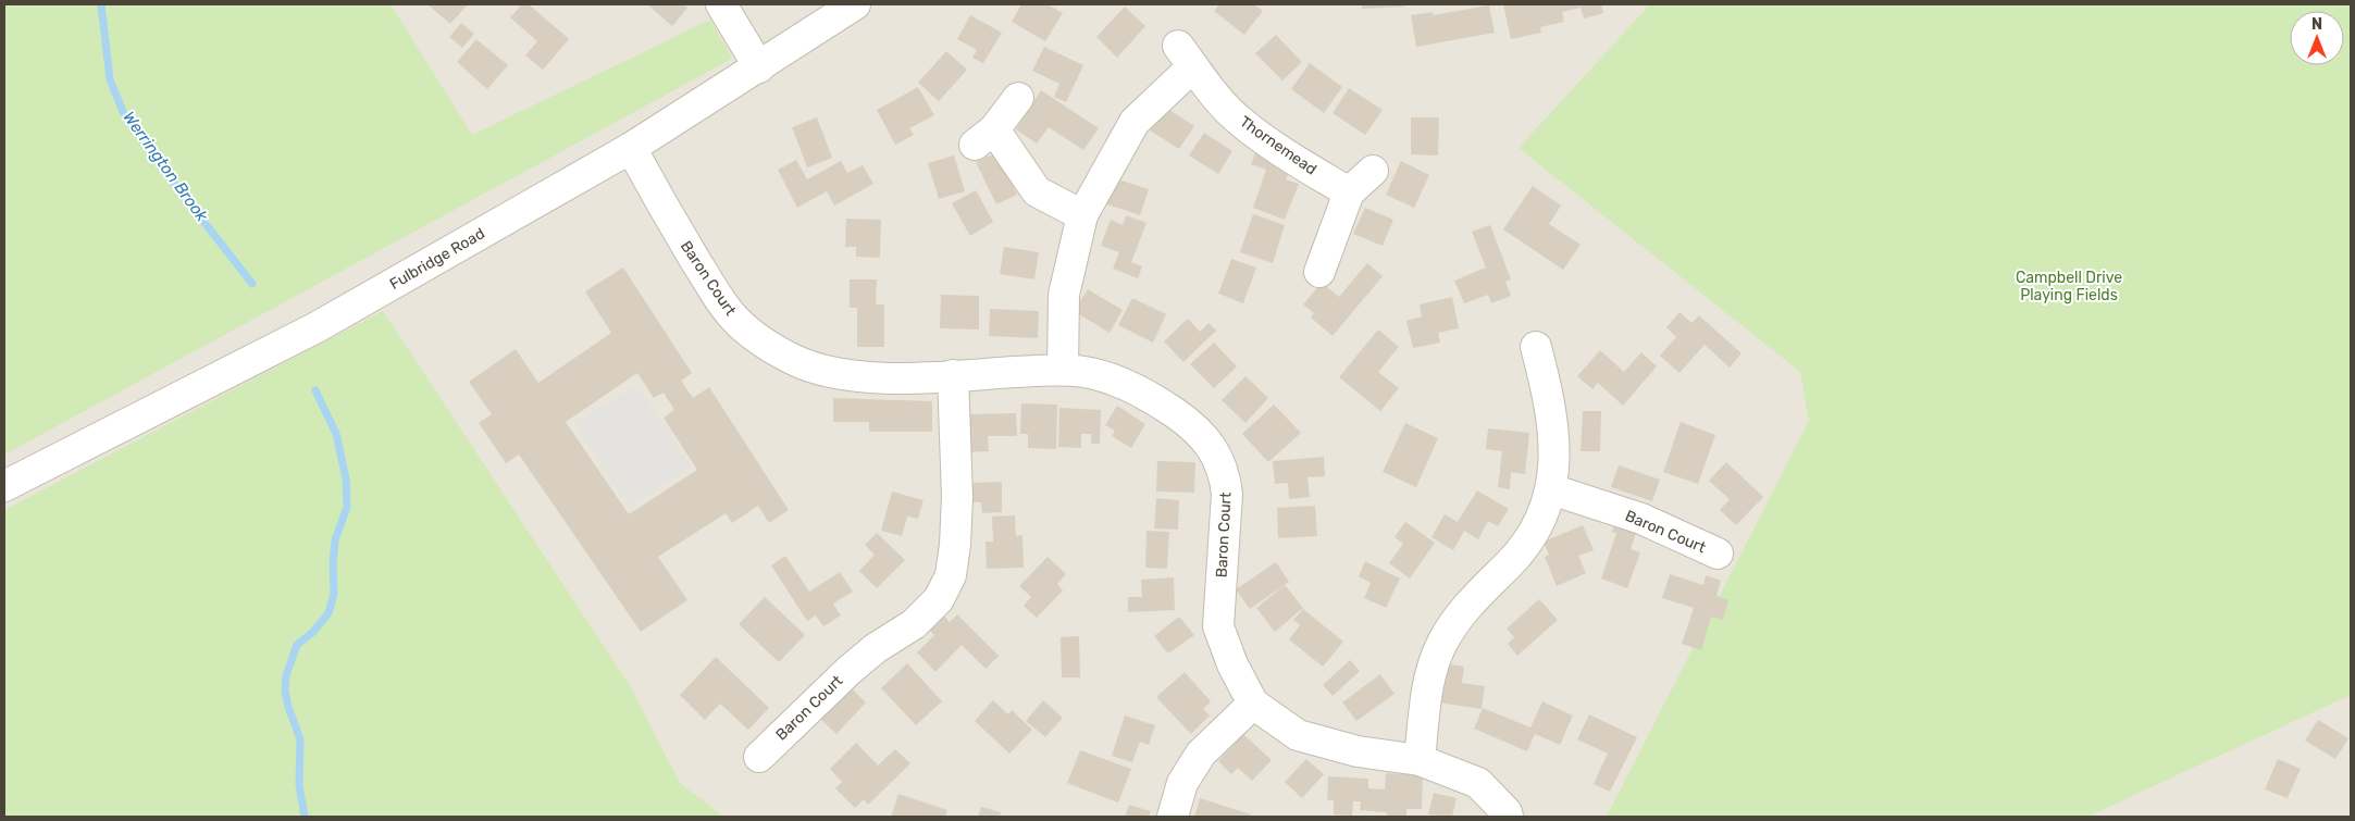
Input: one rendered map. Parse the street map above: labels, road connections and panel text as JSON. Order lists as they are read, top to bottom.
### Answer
{
  "streets": {
    "street": ["Thornemead", "Fulbridge Road", "Baron Court"]
  },
  "crossings": [
    ["Thornemead", "Baron Court"],
    ["Fulbridge Road", "Baron Court"]
  ],
  "water": ["Werrington Brook"],
  "parks": ["Campbell Drive Playing Fields"],
  "north": "top"
}
